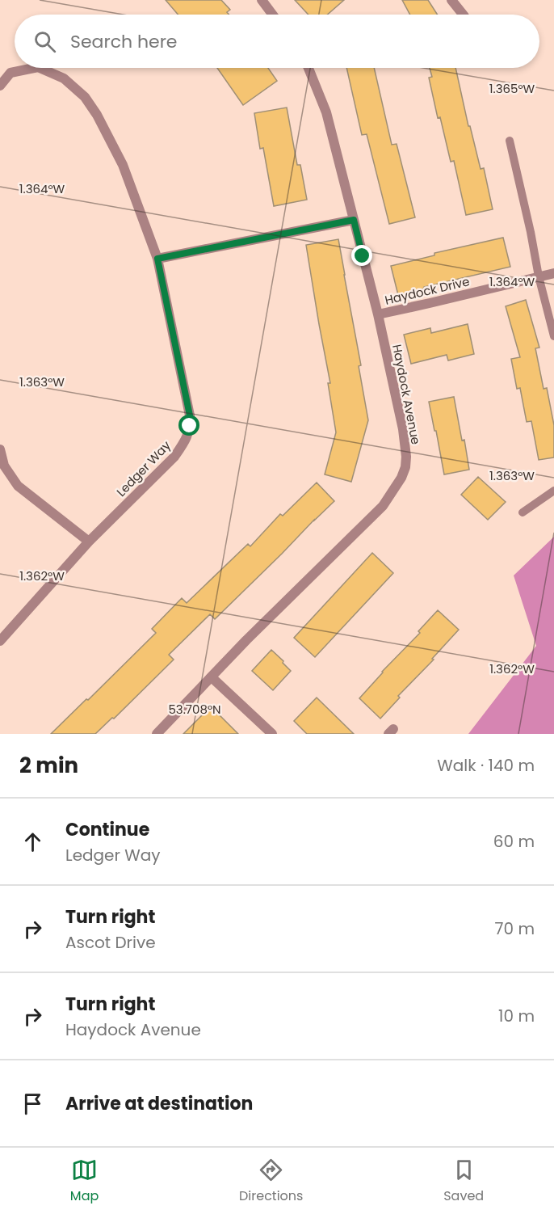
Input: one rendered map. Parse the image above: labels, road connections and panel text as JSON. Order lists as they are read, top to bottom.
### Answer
{
  "streets": {
    "street": ["Haydock Drive", "Haydock Avenue", "Ledger Way"]
  },
  "crossings": [
    ["Haydock Drive", "Haydock Avenue"]
  ],
  "page": {
    "search": "Search here",
    "heading": ["2 min", "Walk · 140 m"],
    "list": [
      ["Continue", "Ledger Way", "60 m"],
      ["Turn right", "Ascot Drive", "70 m"],
      ["Turn right", "Haydock Avenue", "10 m"],
      "Arrive at destination"
    ],
    "nav": ["Map", "Directions", "Saved"]
  },
  "coordinates": [
    "1.365°W",
    "1.364°W",
    "1.363°W",
    "1.362°W",
    "53.708°N"
  ]
}
